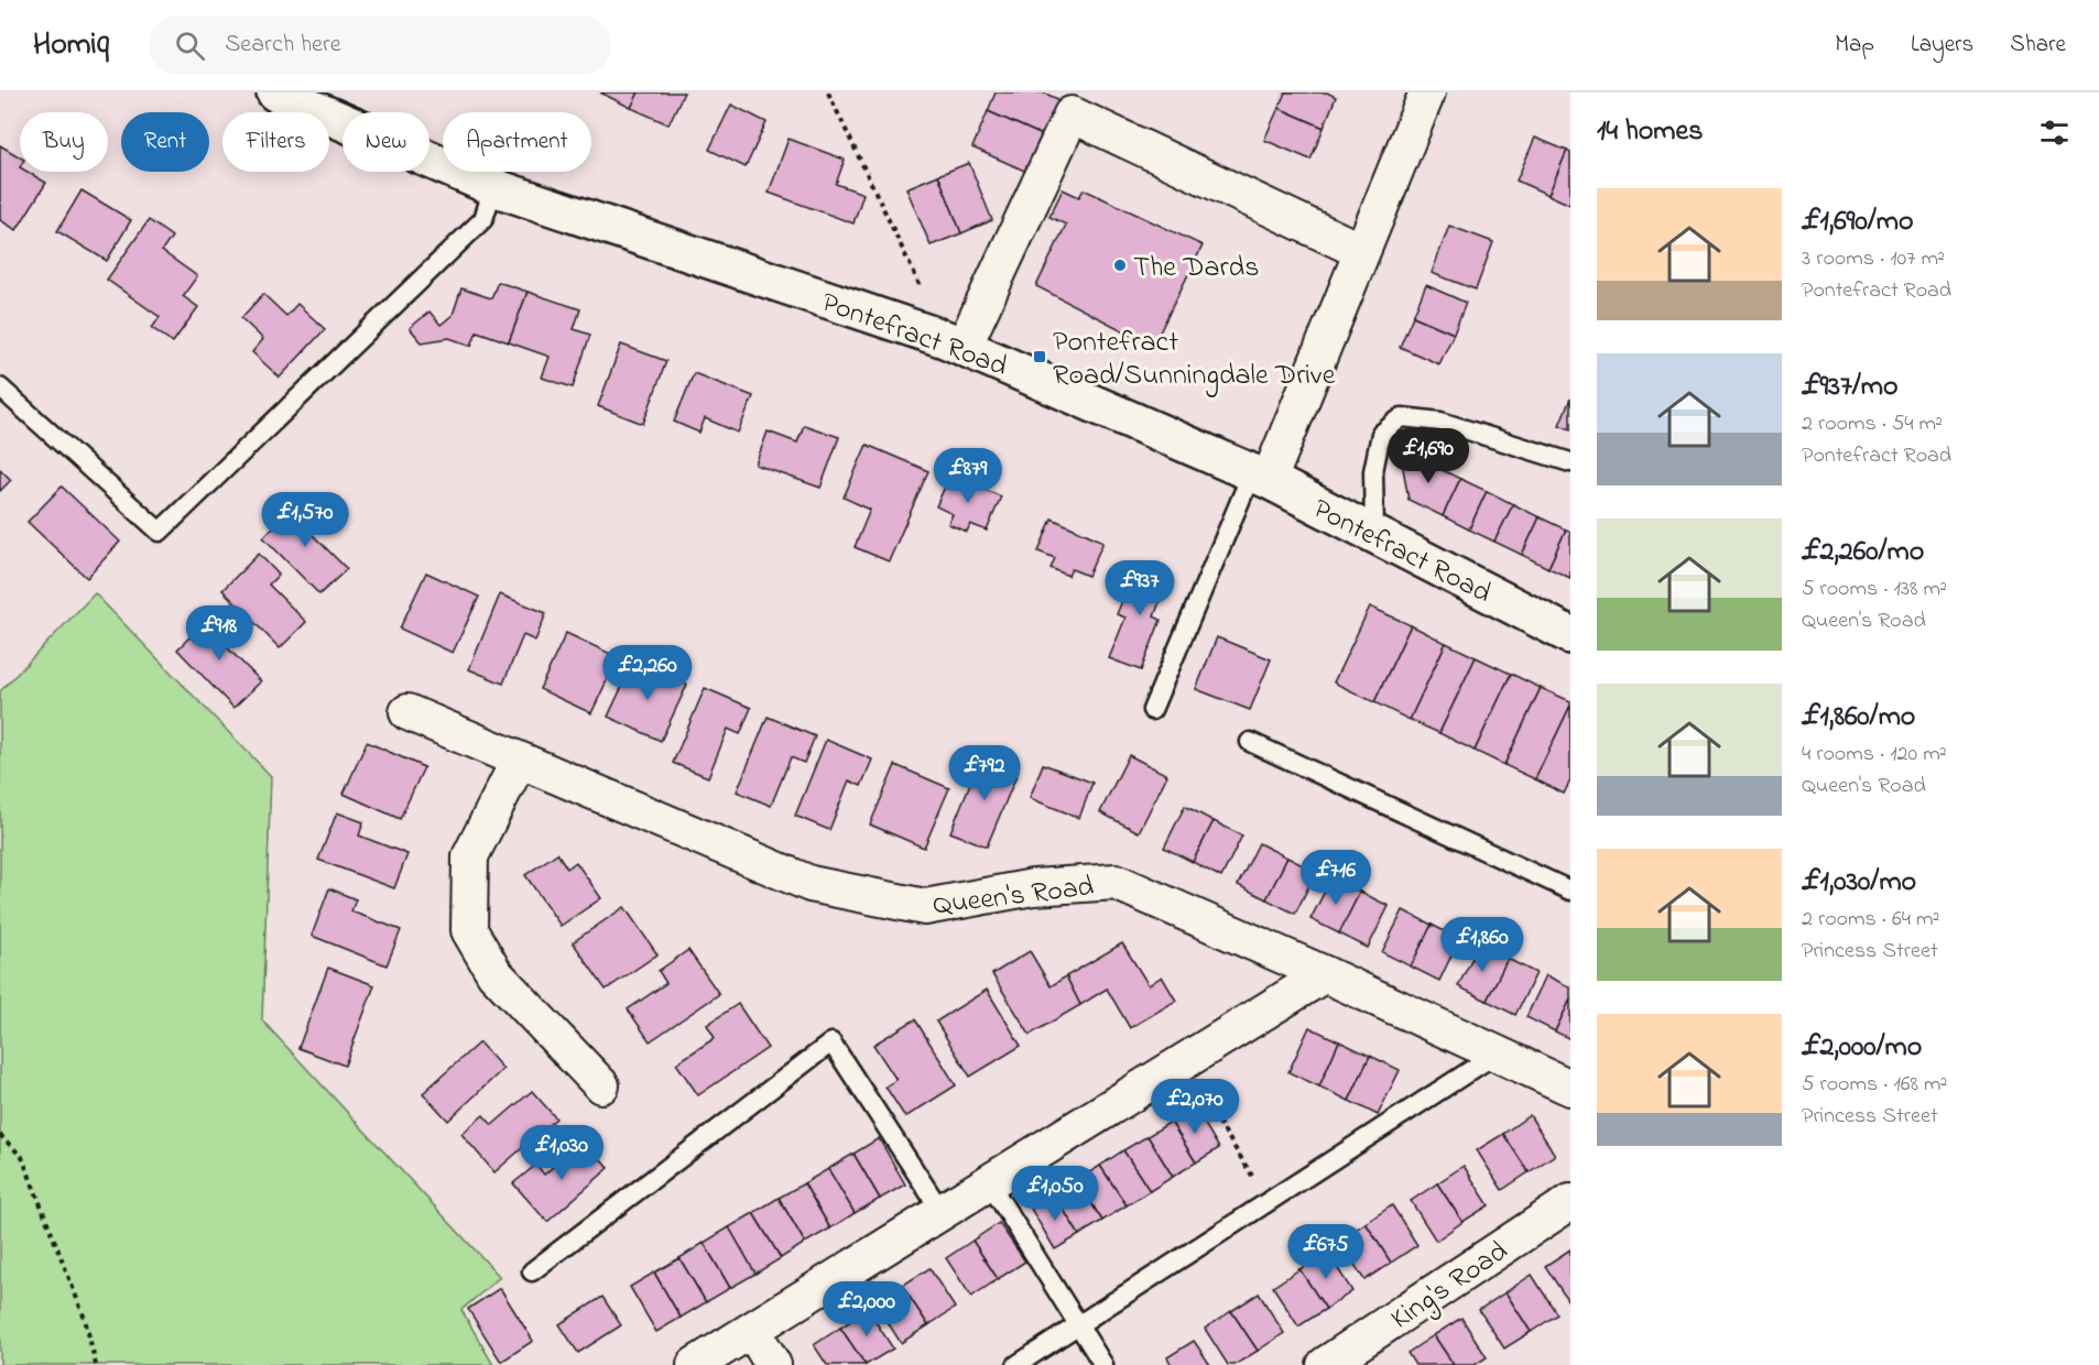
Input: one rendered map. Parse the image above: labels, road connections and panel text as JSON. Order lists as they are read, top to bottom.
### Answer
{
  "streets": {
    "street": ["Pontefract Road", "Queen's Road", "King's Road"]
  },
  "places": {
    "other": ["The Dards"],
    "transit": ["Pontefract Road/Sunningdale Drive"]
  },
  "page": {
    "header": "Homiq",
    "search": "Search here",
    "nav": ["Map", "Layers", "Share"],
    "heading": "14 homes",
    "chip": [
      "Buy",
      "Rent",
      "Filters",
      "New",
      "Apartment"
    ],
    "list": [
      {
        "name": "£1,690/mo",
        "note": "3 rooms · 107 m² · Pontefract Road"
      },
      {
        "name": "£937/mo",
        "note": "2 rooms · 54 m² · Pontefract Road"
      },
      {
        "name": "£2,260/mo",
        "note": "5 rooms · 138 m² · Queen's Road"
      },
      {
        "name": "£1,860/mo",
        "note": "4 rooms · 120 m² · Queen's Road"
      },
      {
        "name": "£1,030/mo",
        "note": "2 rooms · 64 m² · Princess Street"
      },
      {
        "name": "£2,000/mo",
        "note": "5 rooms · 168 m² · Princess Street"
      }
    ],
    "price": [
      "£1,690",
      "£879",
      "£1,570",
      "£937",
      "£918",
      "£2,260",
      "£792",
      "£716",
      "£1,860",
      "£2,070",
      "£1,030",
      "£1,050",
      "£675",
      "£2,000"
    ]
  }
}
